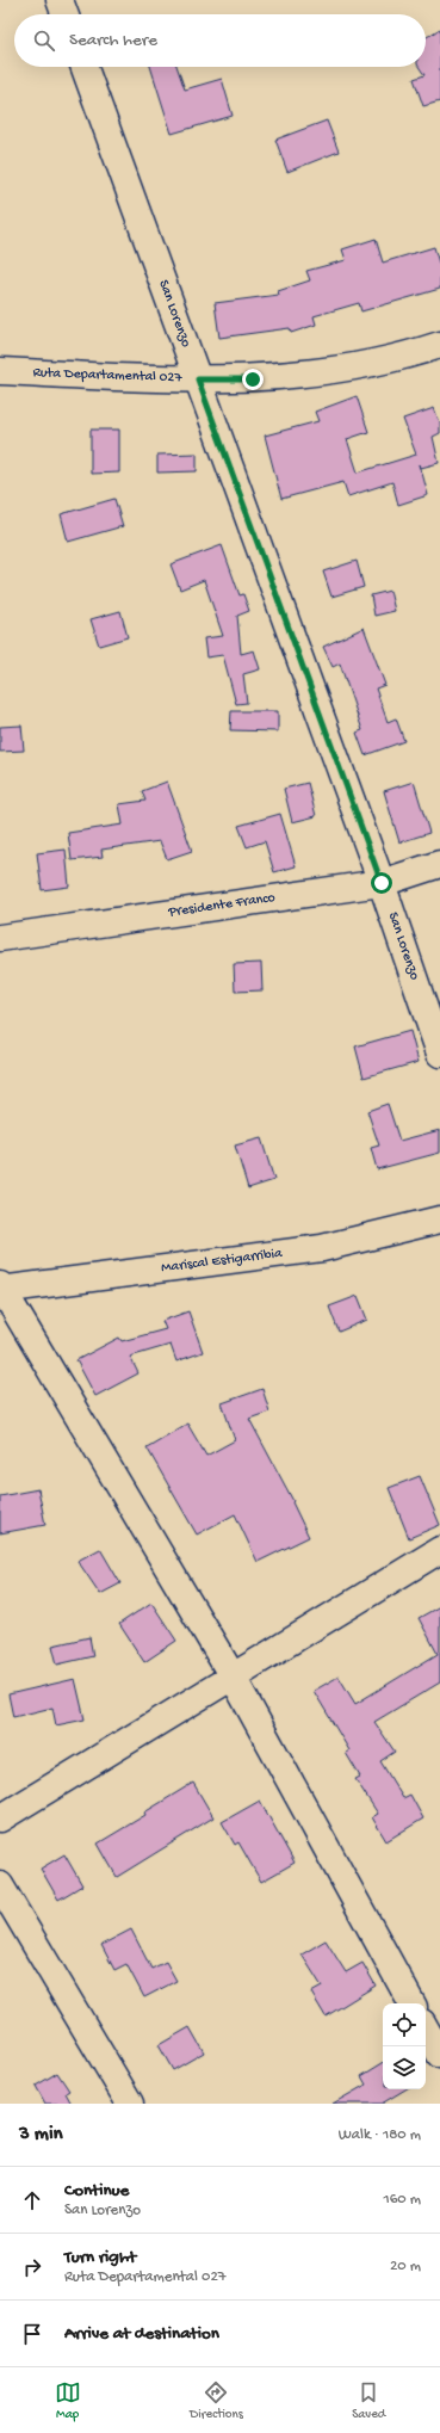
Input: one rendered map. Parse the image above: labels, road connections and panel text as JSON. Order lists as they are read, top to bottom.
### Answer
{
  "streets": {
    "street": [
      "San Lorenzo",
      "Ruta Departamental 027",
      "Presidente Franco",
      "Mariscal Estigarribia"
    ]
  },
  "crossings": [
    ["San Lorenzo", "Ruta Departamental 027"],
    ["San Lorenzo", "Presidente Franco"]
  ],
  "page": {
    "search": "Search here",
    "heading": ["3 min", "Walk · 180 m"],
    "list": [
      ["Continue", "San Lorenzo", "160 m"],
      ["Turn right", "Ruta Departamental 027", "20 m"],
      "Arrive at destination"
    ],
    "nav": ["Map", "Directions", "Saved"]
  }
}
